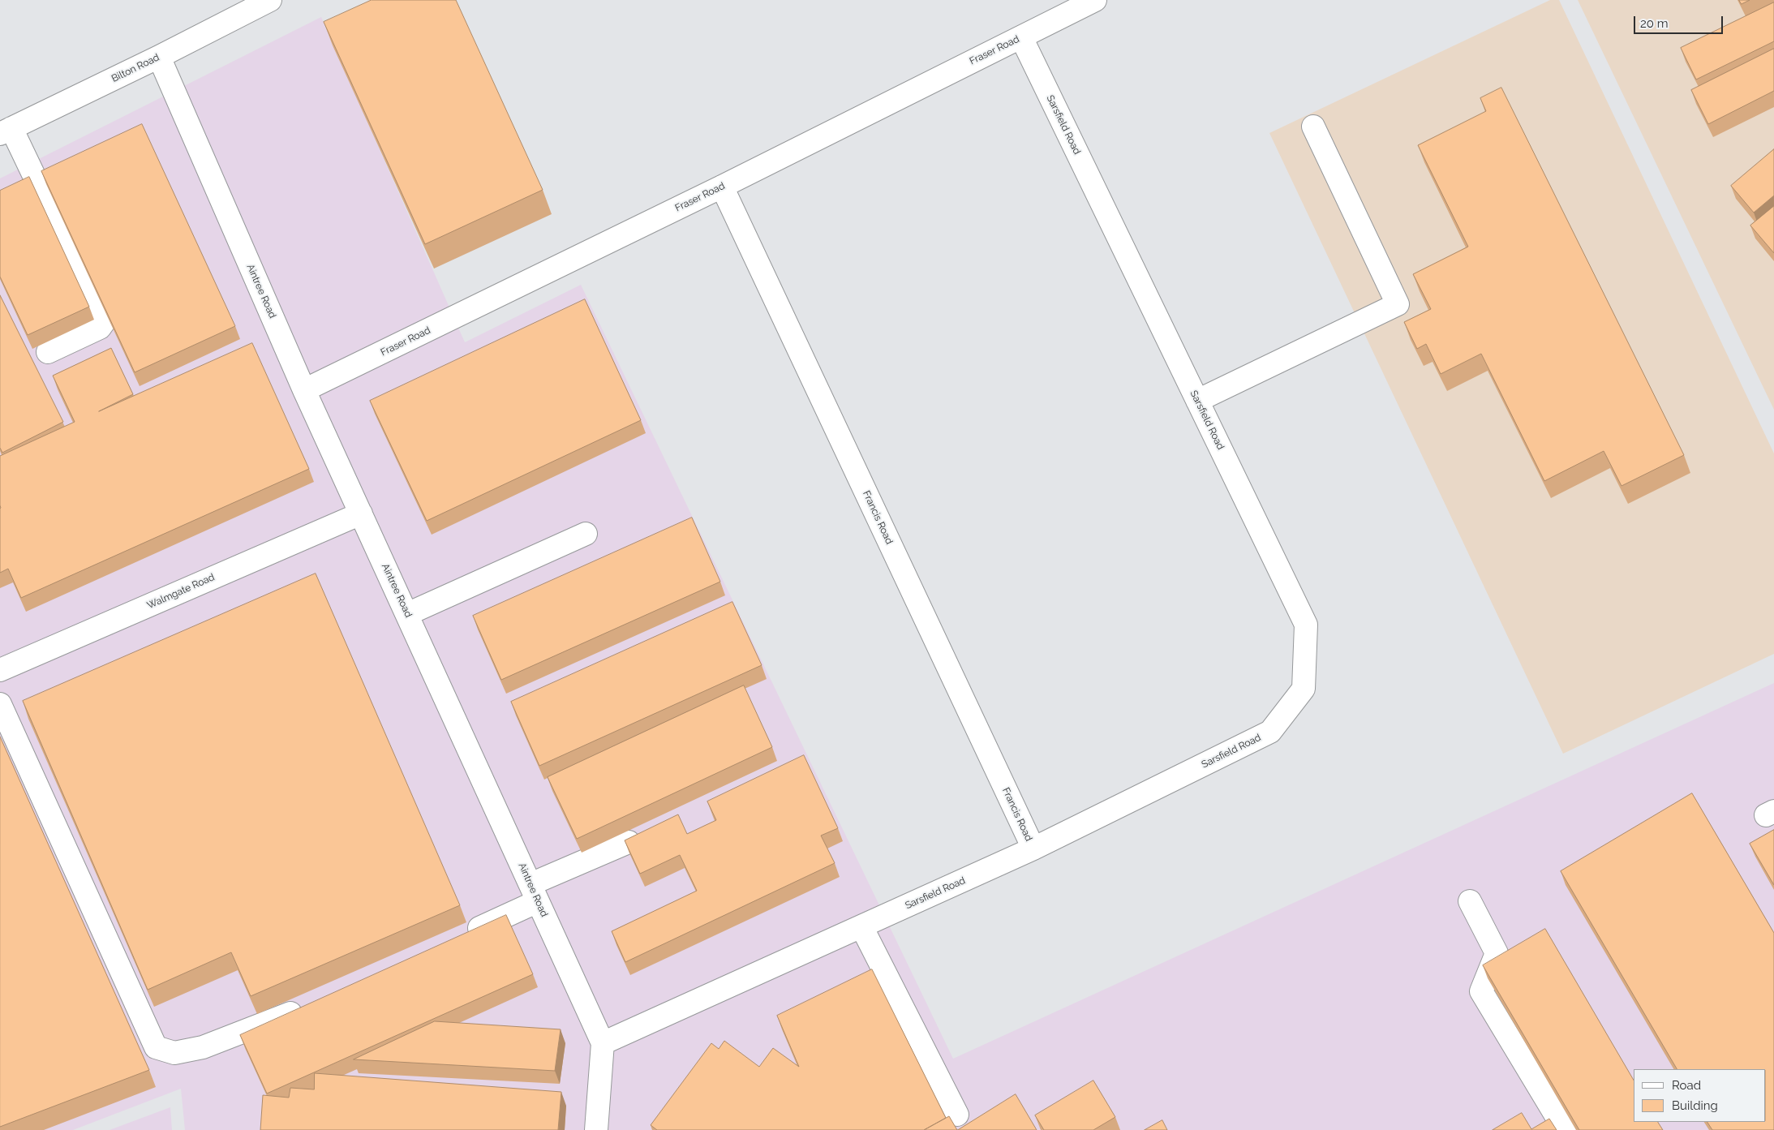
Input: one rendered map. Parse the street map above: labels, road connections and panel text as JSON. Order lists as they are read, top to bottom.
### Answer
{
  "streets": {
    "street": [
      "Fraser Road",
      "Bilton Road",
      "Sarsfield Road",
      "Aintree Road",
      "Francis Road",
      "Walmgate Road"
    ]
  },
  "crossings": [
    ["Fraser Road", "Sarsfield Road"],
    ["Fraser Road", "Aintree Road"],
    ["Fraser Road", "Francis Road"],
    ["Bilton Road", "Aintree Road"],
    ["Sarsfield Road", "Aintree Road"],
    ["Sarsfield Road", "Francis Road"],
    ["Aintree Road", "Walmgate Road"]
  ],
  "legend": ["Road", "Building"],
  "scale_bar": "20 m"
}
